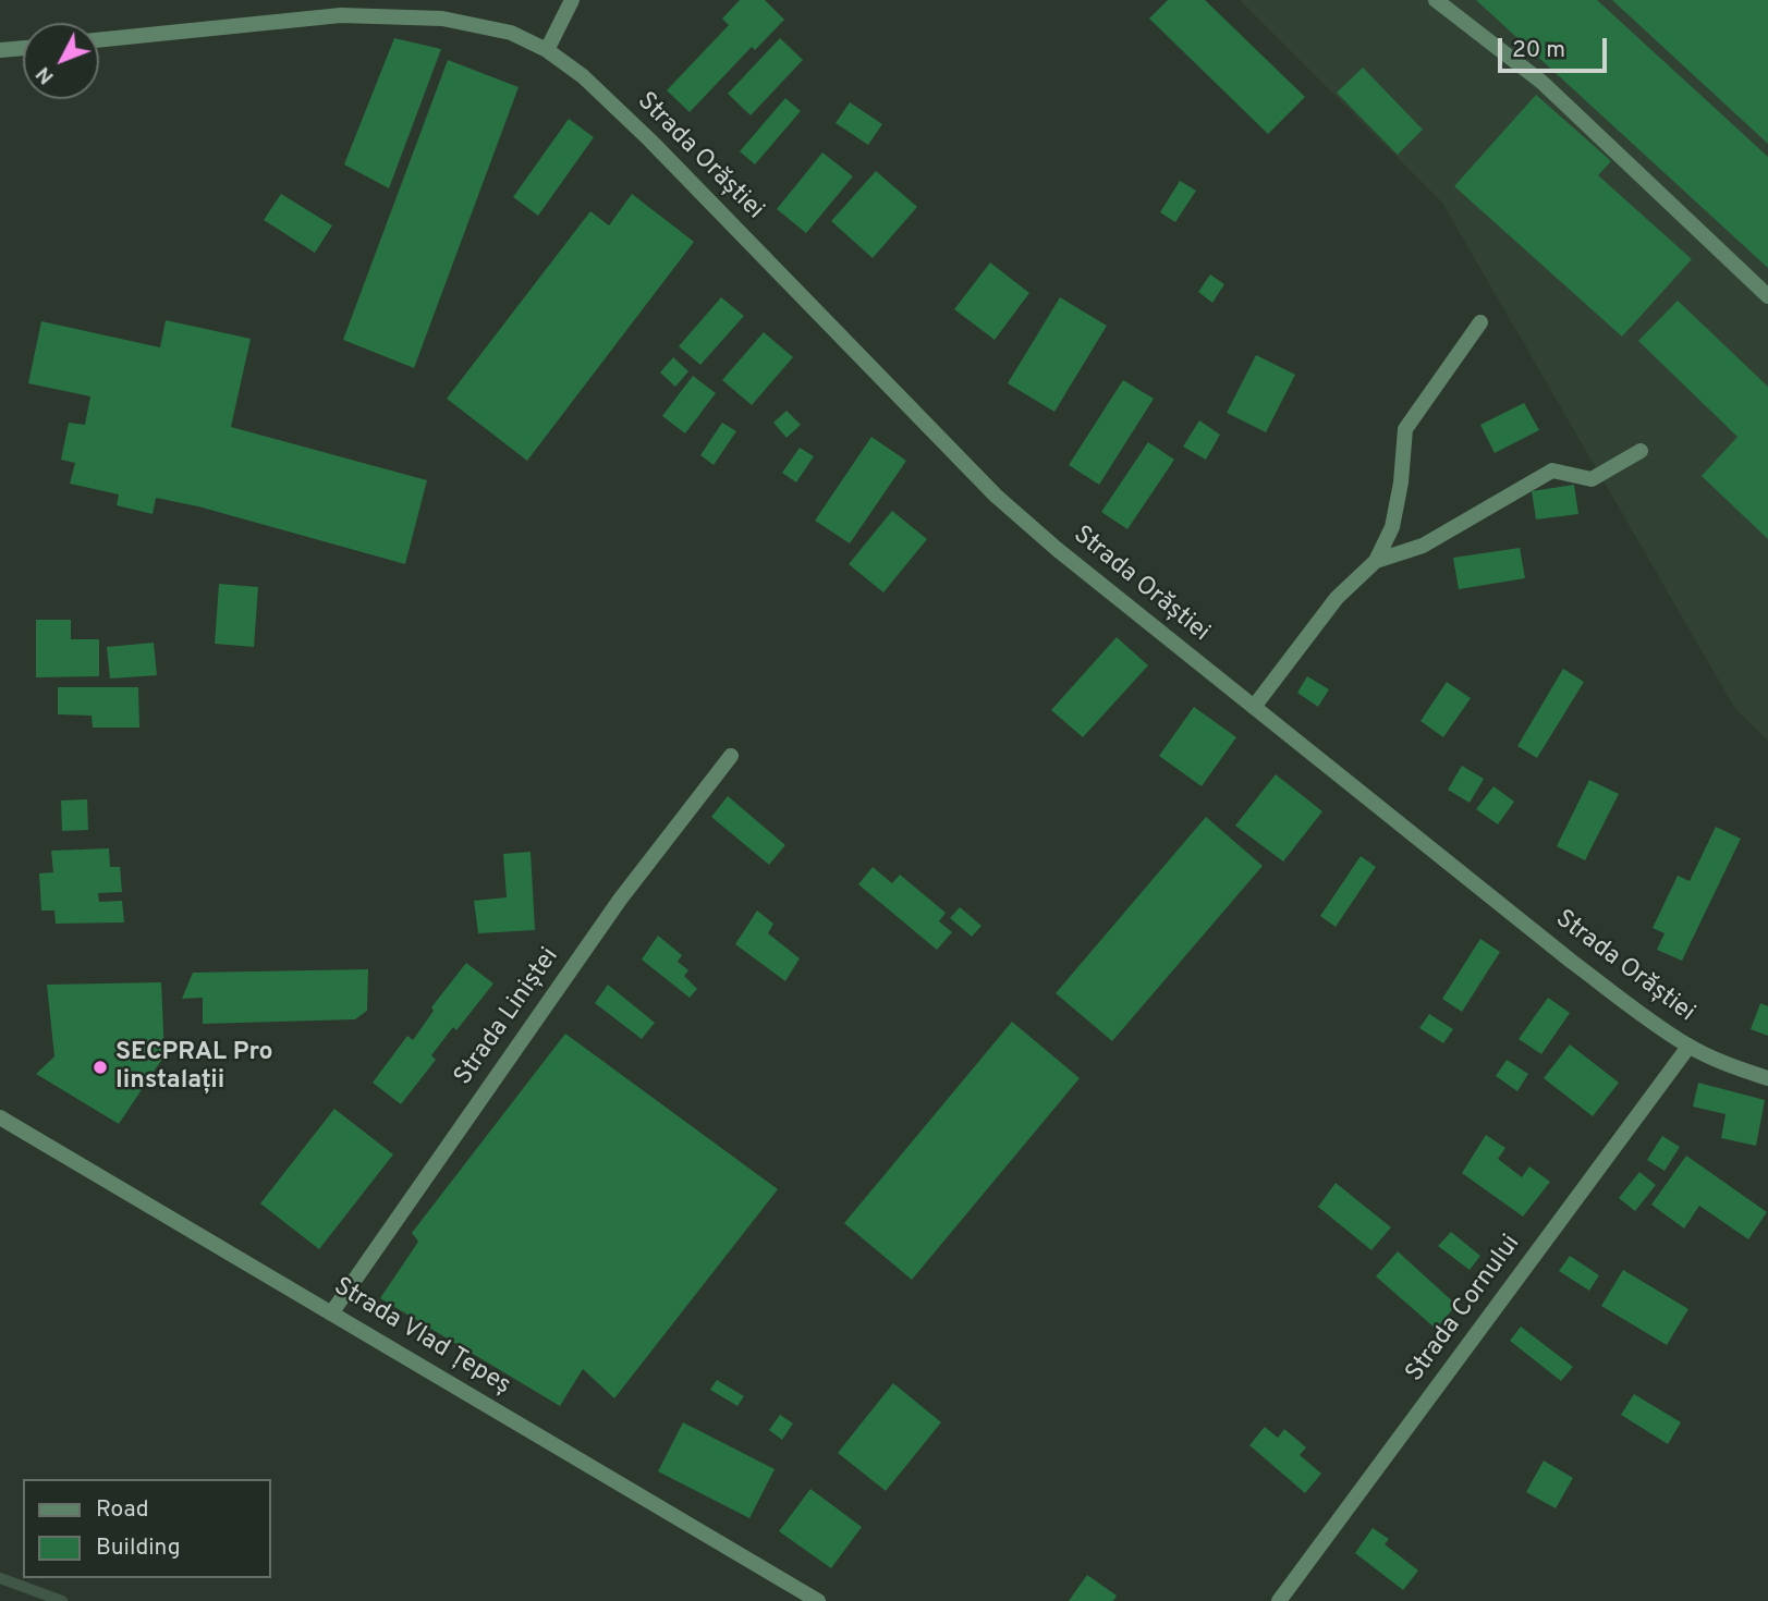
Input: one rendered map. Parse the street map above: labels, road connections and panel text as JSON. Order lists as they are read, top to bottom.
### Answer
{
  "streets": {
    "street": [
      "Strada Orăștiei",
      "Strada Liniștei",
      "Strada Cornului",
      "Strada Vlad Țepeș"
    ]
  },
  "crossings": [
    ["Strada Orăștiei", "Strada Cornului"],
    ["Strada Liniștei", "Strada Vlad Țepeș"]
  ],
  "places": ["SECPRAL Pro Iinstalații"],
  "legend": ["Road", "Building"],
  "scale_bar": "20 m",
  "north": "bottom left"
}
